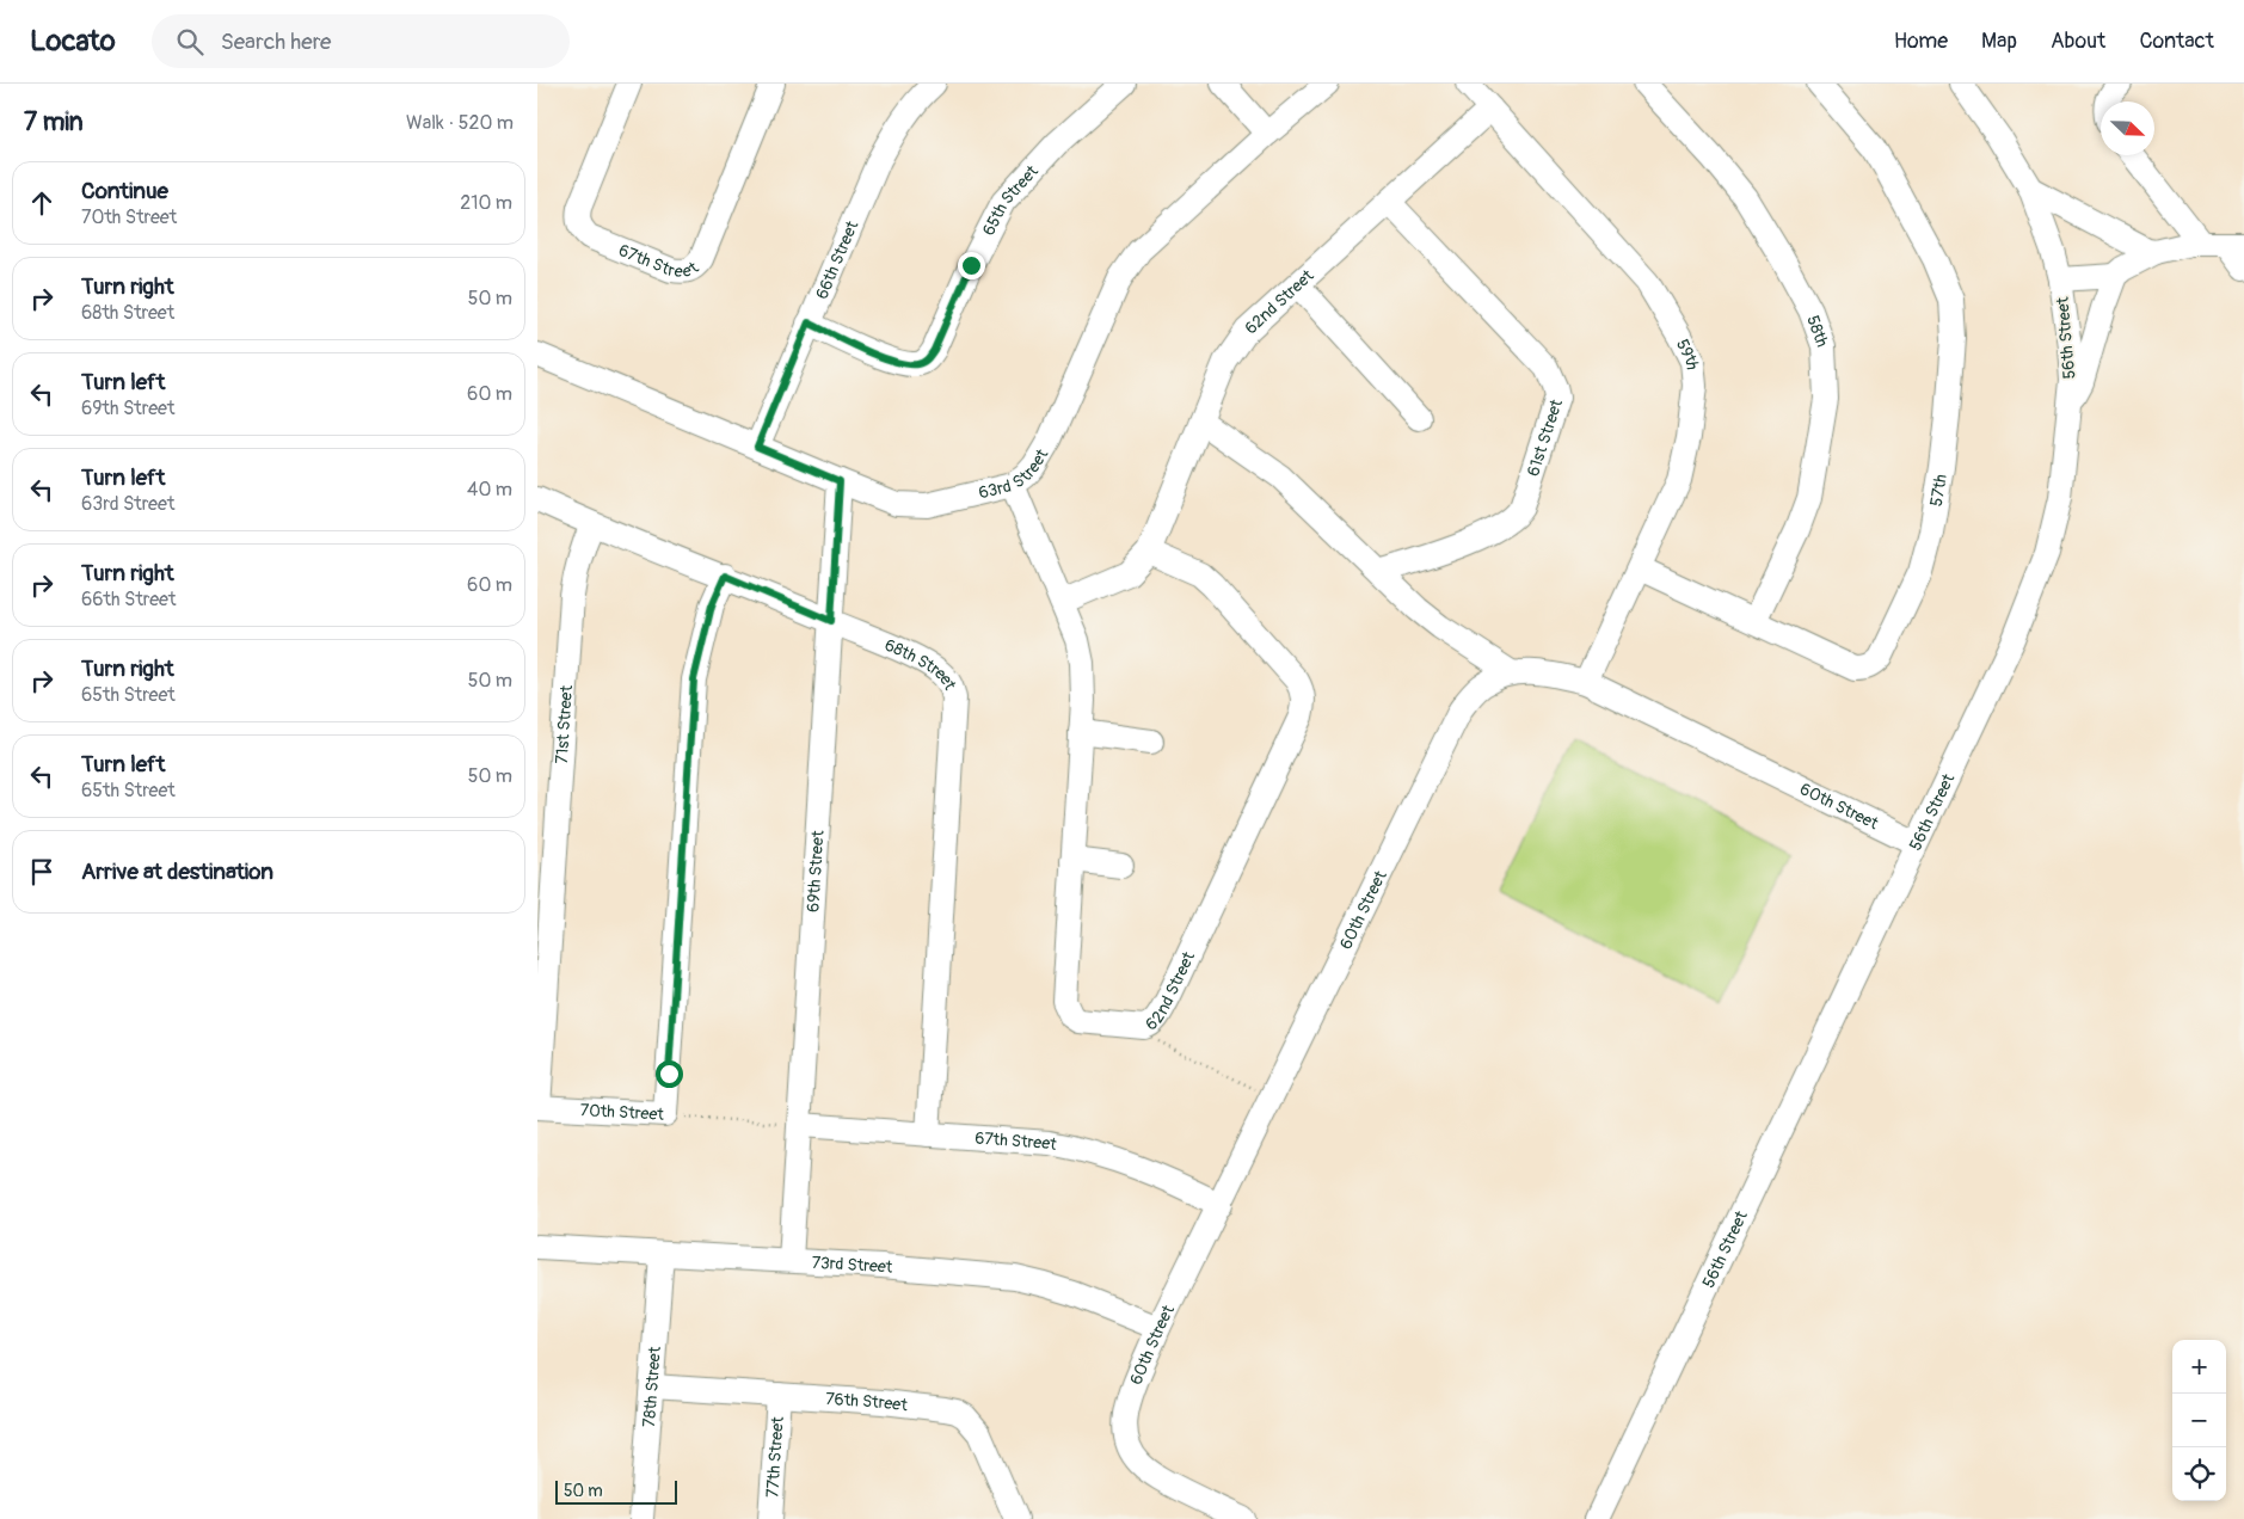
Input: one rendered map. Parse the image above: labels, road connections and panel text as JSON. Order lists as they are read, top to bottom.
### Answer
{
  "streets": {
    "street": [
      "65th Street",
      "67th Street",
      "66th Street",
      "62nd Street",
      "58th",
      "56th Street",
      "59th",
      "61st Street",
      "63rd Street",
      "57th",
      "68th Street",
      "71st Street",
      "60th Street",
      "69th Street",
      "70th Street",
      "73rd Street",
      "78th Street",
      "76th Street",
      "77th Street"
    ]
  },
  "crossings": [
    ["65th Street", "66th Street"],
    ["67th Street", "68th Street"],
    ["67th Street", "60th Street"],
    ["67th Street", "69th Street"],
    ["66th Street", "63rd Street"],
    ["62nd Street", "59th"],
    ["62nd Street", "61st Street"],
    ["62nd Street", "63rd Street"],
    ["58th", "57th"],
    ["56th Street", "60th Street"],
    ["59th", "57th"],
    ["59th", "60th Street"],
    ["63rd Street", "69th Street"],
    ["68th Street", "71st Street"],
    ["68th Street", "69th Street"],
    ["68th Street", "70th Street"],
    ["71st Street", "70th Street"],
    ["60th Street", "73rd Street"],
    ["69th Street", "73rd Street"],
    ["73rd Street", "78th Street"],
    ["78th Street", "76th Street"],
    ["76th Street", "77th Street"]
  ],
  "scale_bar": "50 m",
  "north": "bottom right",
  "page": {
    "header": "Locato",
    "search": "Search here",
    "nav": [
      "Home",
      "Map",
      "About",
      "Contact"
    ],
    "heading": ["7 min", "Walk · 520 m"],
    "list": [
      ["Continue", "70th Street", "210 m"],
      ["Turn right", "68th Street", "50 m"],
      ["Turn left", "69th Street", "60 m"],
      ["Turn left", "63rd Street", "40 m"],
      ["Turn right", "66th Street", "60 m"],
      ["Turn right", "65th Street", "50 m"],
      ["Turn left", "65th Street", "50 m"],
      "Arrive at destination"
    ],
    "map_buttons": ["+", "−"],
    "scale": "50 m"
  }
}
